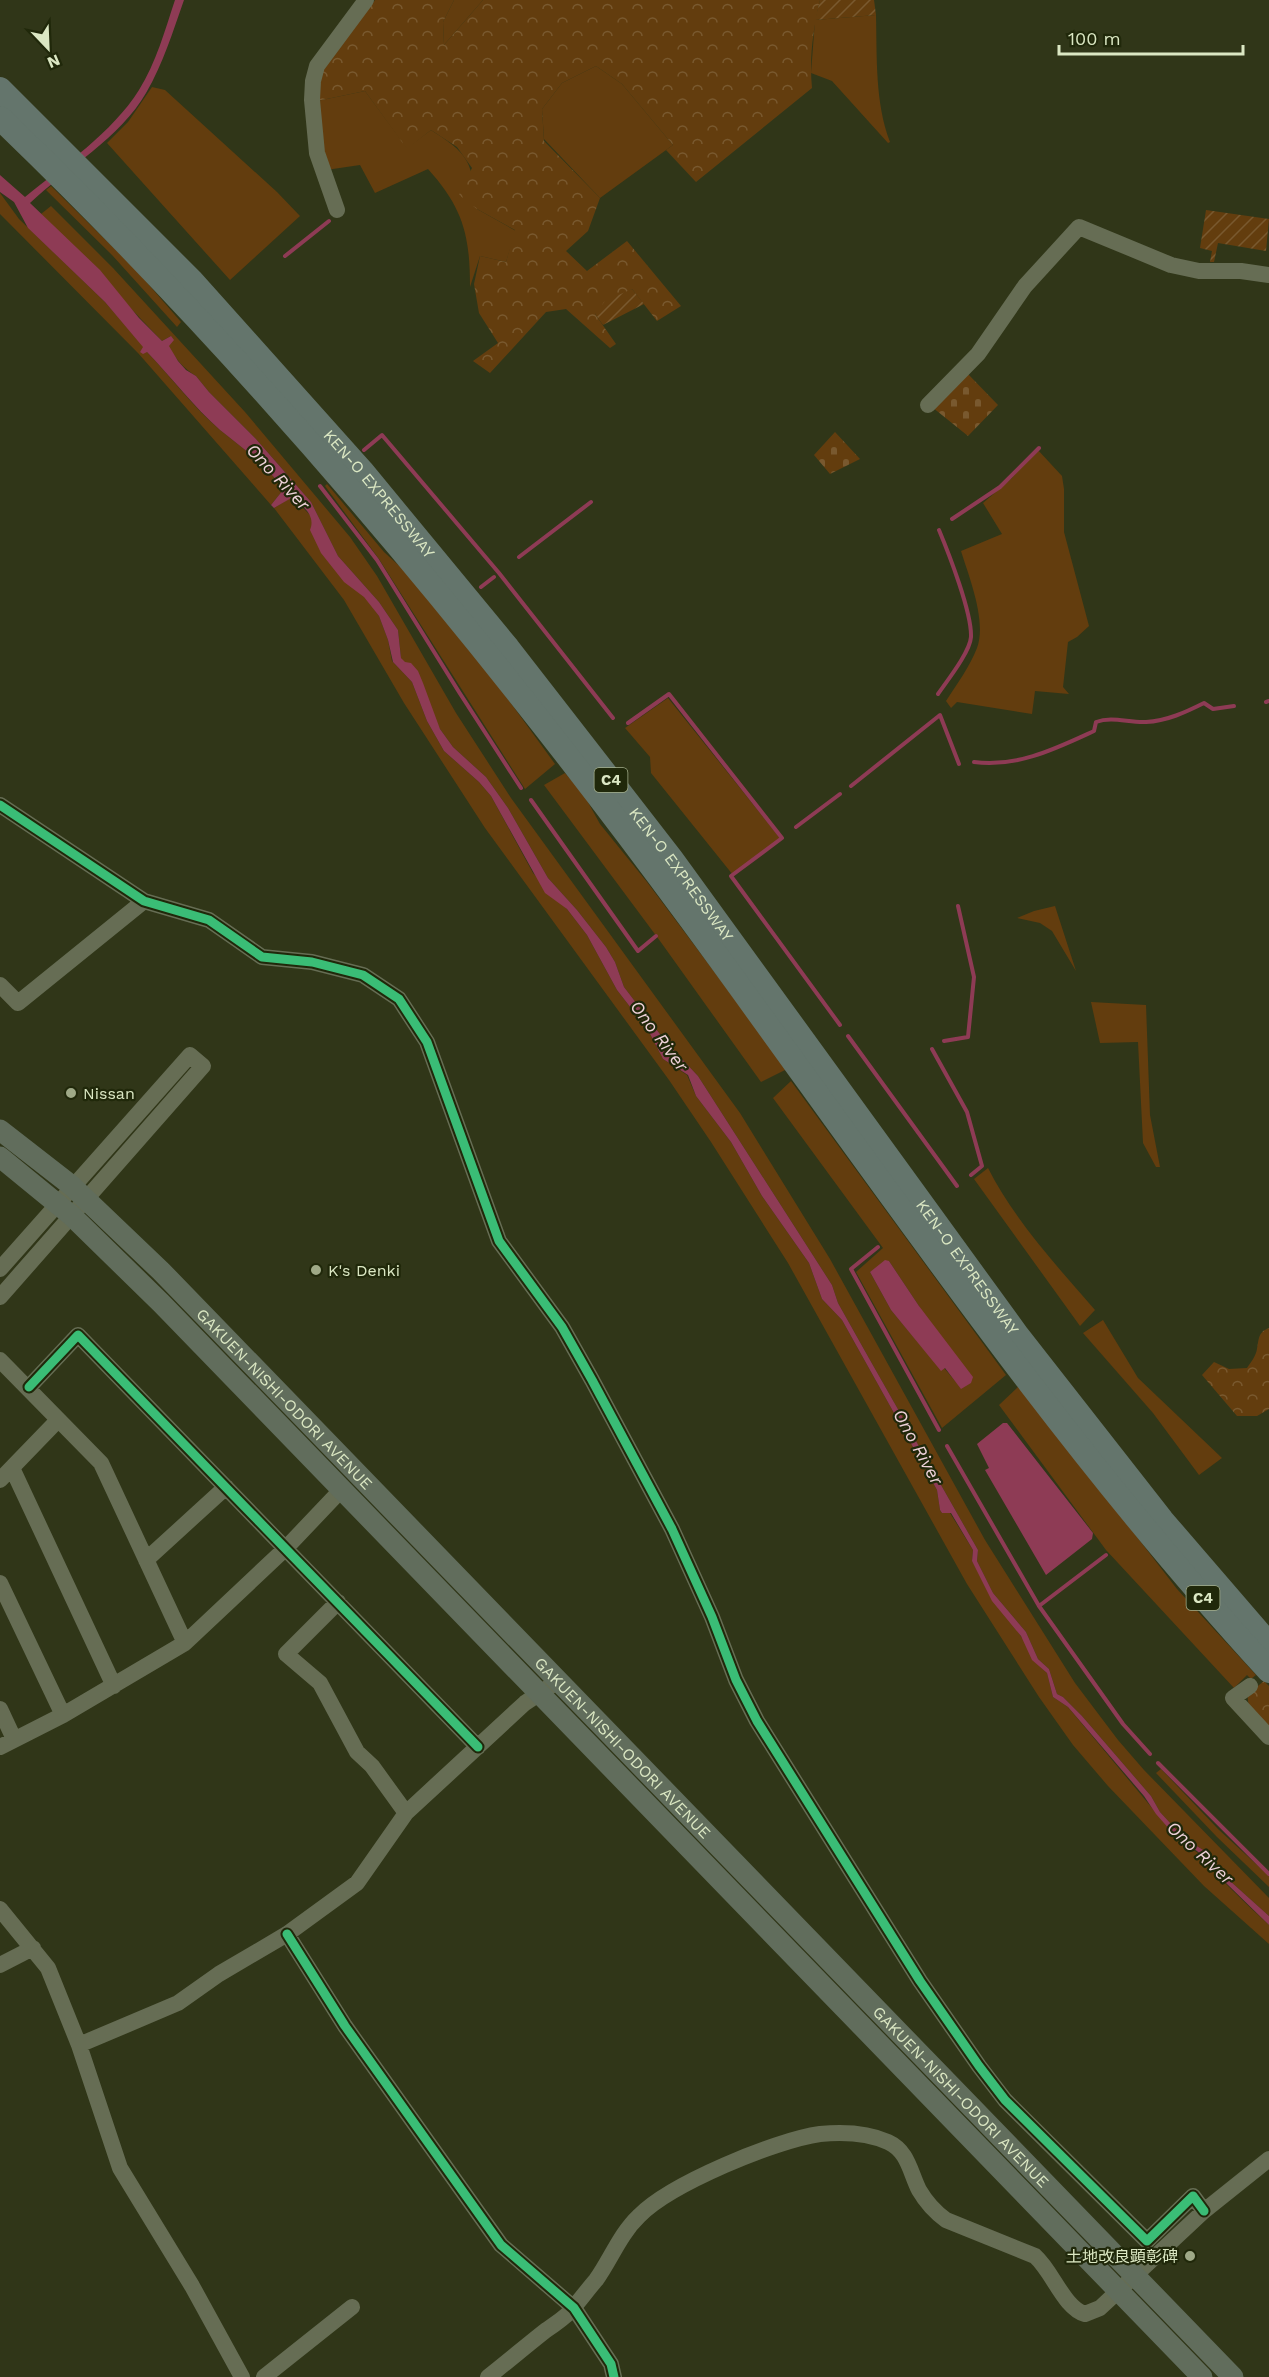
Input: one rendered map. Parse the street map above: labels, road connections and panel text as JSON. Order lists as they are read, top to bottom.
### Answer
{
  "streets": {
    "highway": ["KEN-O EXPRESSWAY", "C4"],
    "main road": ["GAKUEN-NISHI-ODORI AVENUE"]
  },
  "water": ["Ono River"],
  "places": ["Nissan", "K's Denki", "土地改良顕彰碑"],
  "scale_bar": "100 m",
  "north": "bottom right"
}
